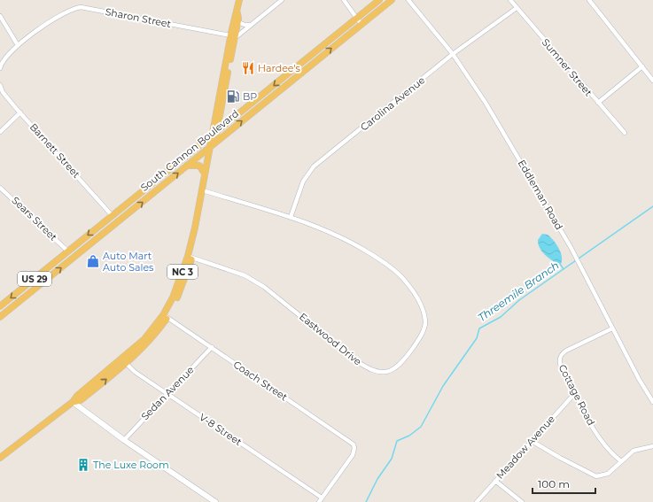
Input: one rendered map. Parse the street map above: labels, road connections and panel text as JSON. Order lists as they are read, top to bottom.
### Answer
{
  "streets": {
    "main road": ["South Cannon Boulevard", "NC 3", "US 29"],
    "street": [
      "Sharon Street",
      "Sumner Street",
      "Carolina Avenue",
      "Barnett Street",
      "Eddleman Road",
      "Sears Street",
      "Eastwood Drive",
      "Coach Street",
      "Sedan Avenue",
      "Cottage Road",
      "V-8 Street",
      "Meadow Avenue"
    ]
  },
  "crossings": [
    ["Sharon Street", "NC 3"],
    ["Sumner Street", "Carolina Avenue"],
    ["Carolina Avenue", "Eddleman Road"],
    ["Carolina Avenue", "Eastwood Drive"],
    ["Barnett Street", "South Cannon Boulevard"],
    ["Barnett Street", "US 29"],
    ["South Cannon Boulevard", "Sears Street"],
    ["South Cannon Boulevard", "NC 3"],
    ["South Cannon Boulevard", "US 29"],
    ["Eddleman Road", "Cottage Road"],
    ["NC 3", "Eastwood Drive"],
    ["NC 3", "Coach Street"],
    ["NC 3", "V-8 Street"],
    ["Coach Street", "Sedan Avenue"],
    ["Coach Street", "V-8 Street"],
    ["Sedan Avenue", "V-8 Street"],
    ["Cottage Road", "Meadow Avenue"]
  ],
  "water": ["Threemile Branch"],
  "places": {
    "restaurant": ["Hardee's"],
    "fuel station": ["BP"],
    "shop": ["Auto Mart Auto Sales"],
    "building": ["The Luxe Room"]
  },
  "scale_bar": "100 m"
}
